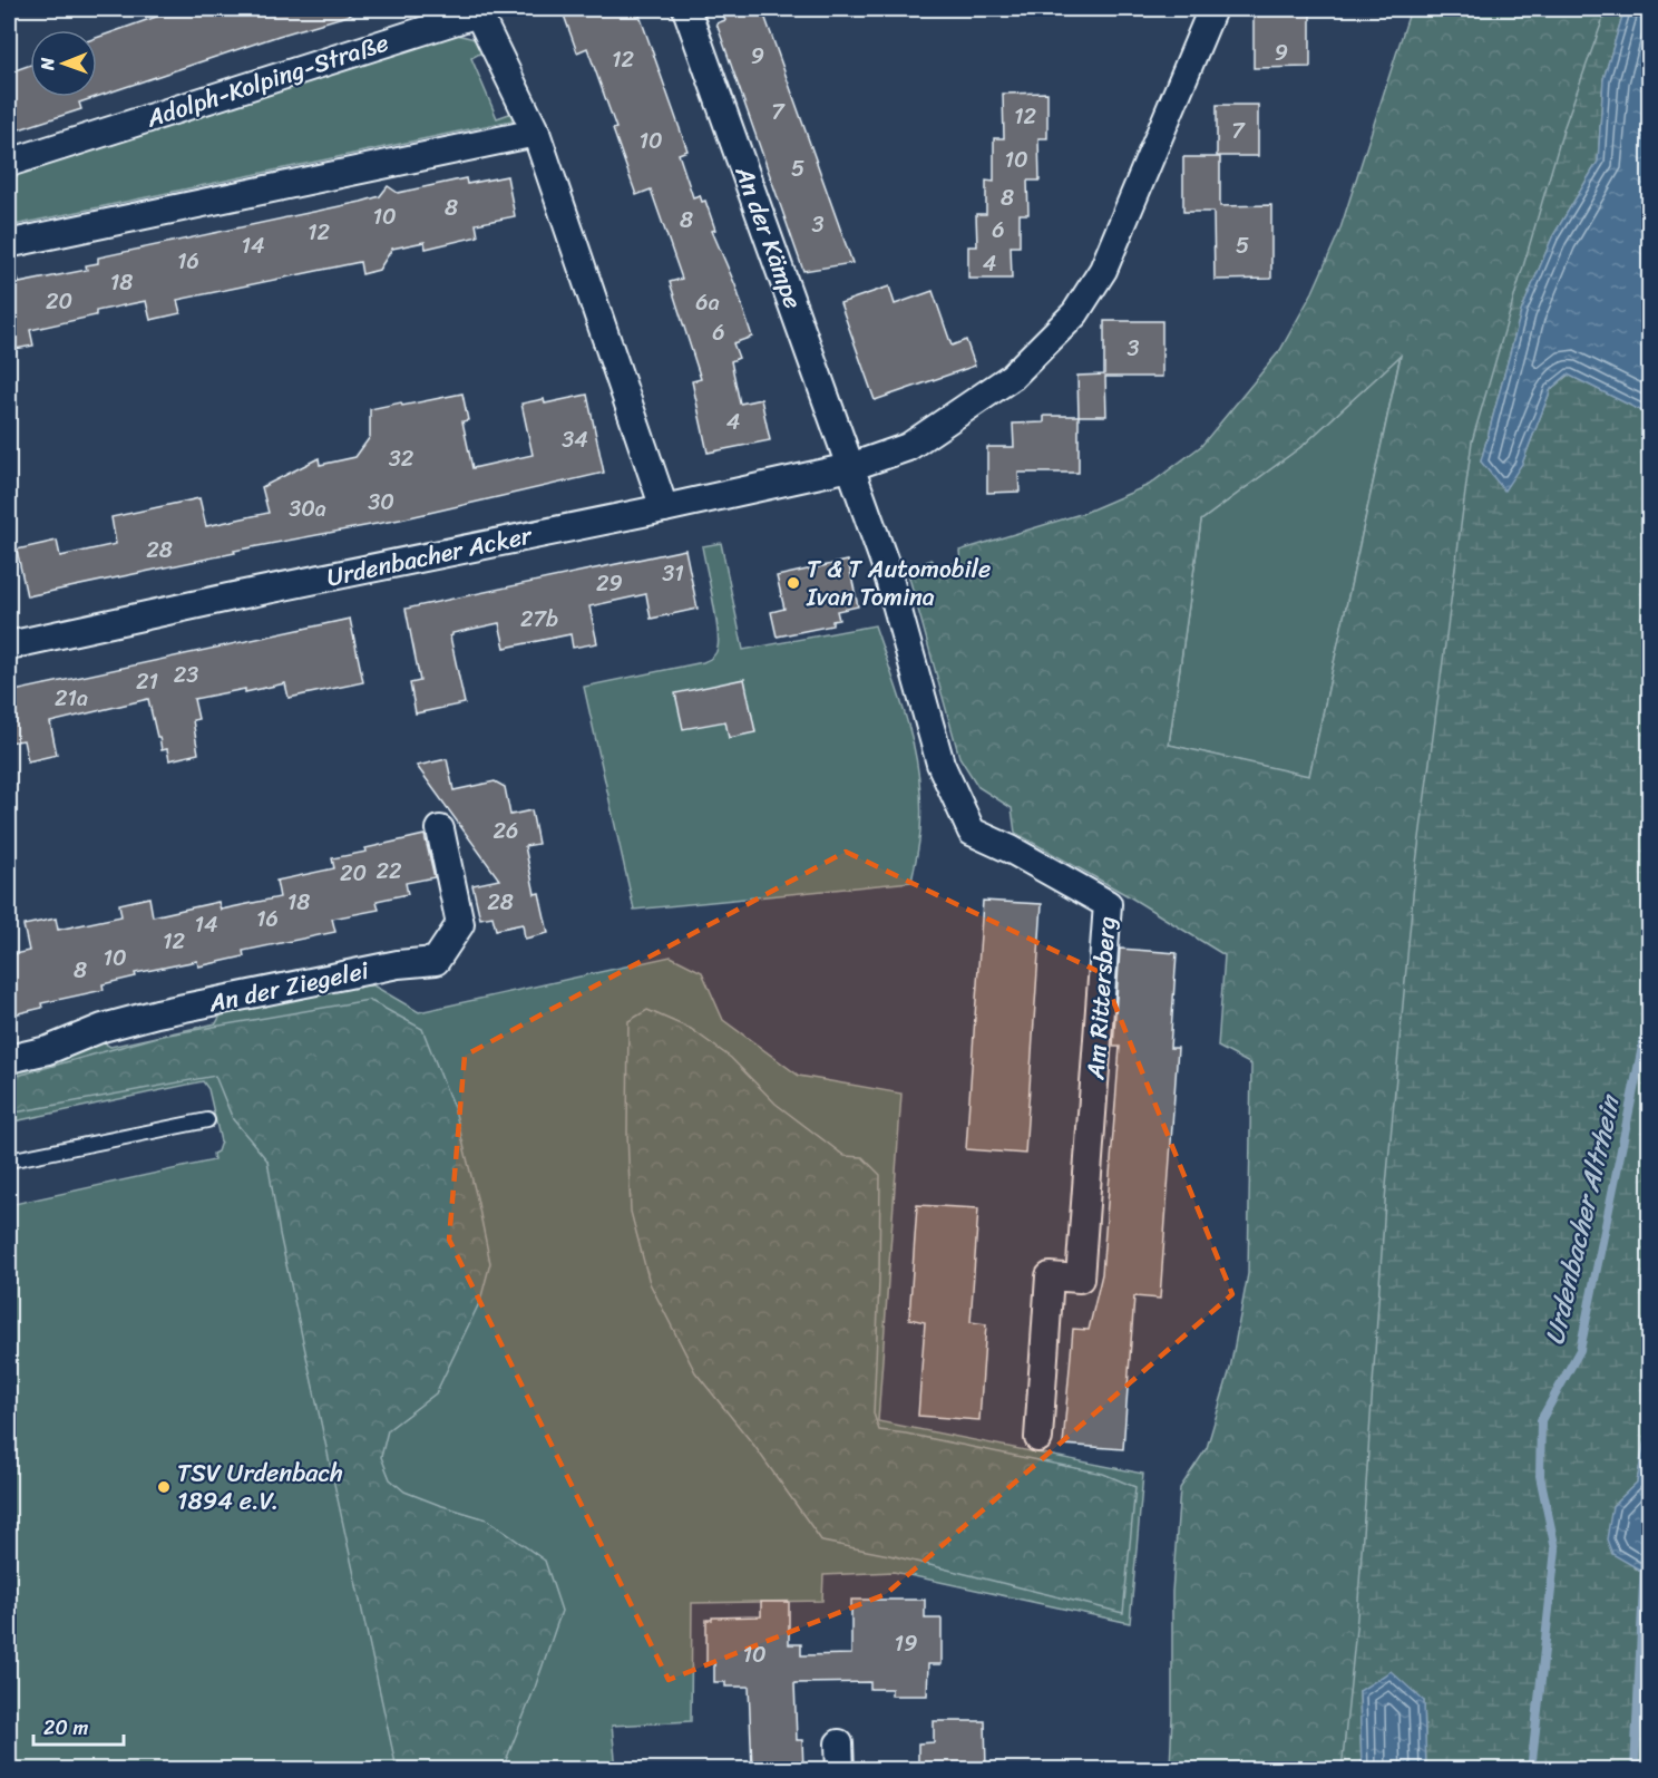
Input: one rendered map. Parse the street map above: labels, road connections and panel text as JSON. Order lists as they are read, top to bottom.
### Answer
{
  "streets": {
    "street": [
      "Adolph-Kolping-Straße",
      "An der Kämpe",
      "Urdenbacher Acker",
      "An der Ziegelei",
      "Am Rittersberg"
    ]
  },
  "crossings": [
    ["Adolph-Kolping-Straße", "Urdenbacher Acker"],
    ["An der Kämpe", "Urdenbacher Acker"],
    ["An der Kämpe", "Am Rittersberg"],
    ["Urdenbacher Acker", "Am Rittersberg"]
  ],
  "water": ["Urdenbacher Altrhein"],
  "places": ["T & T Automobile Ivan Tomina", "TSV Urdenbach 1894 e.V."],
  "house_numbers": [
    "9",
    "9",
    "12",
    "7",
    "12",
    "7",
    "10",
    "10",
    "5",
    "8",
    "8",
    "10",
    "8",
    "3",
    "6",
    "12",
    "14",
    "5",
    "16",
    "4",
    "18",
    "20",
    "6a",
    "6",
    "3",
    "4",
    "34",
    "32",
    "30",
    "30a",
    "28",
    "31",
    "29",
    "27b",
    "23",
    "21",
    "21a",
    "26",
    "22",
    "20",
    "18",
    "28",
    "16",
    "14",
    "12",
    "10",
    "8",
    "19",
    "10"
  ],
  "scale_bar": "20 m",
  "north": "left"
}
